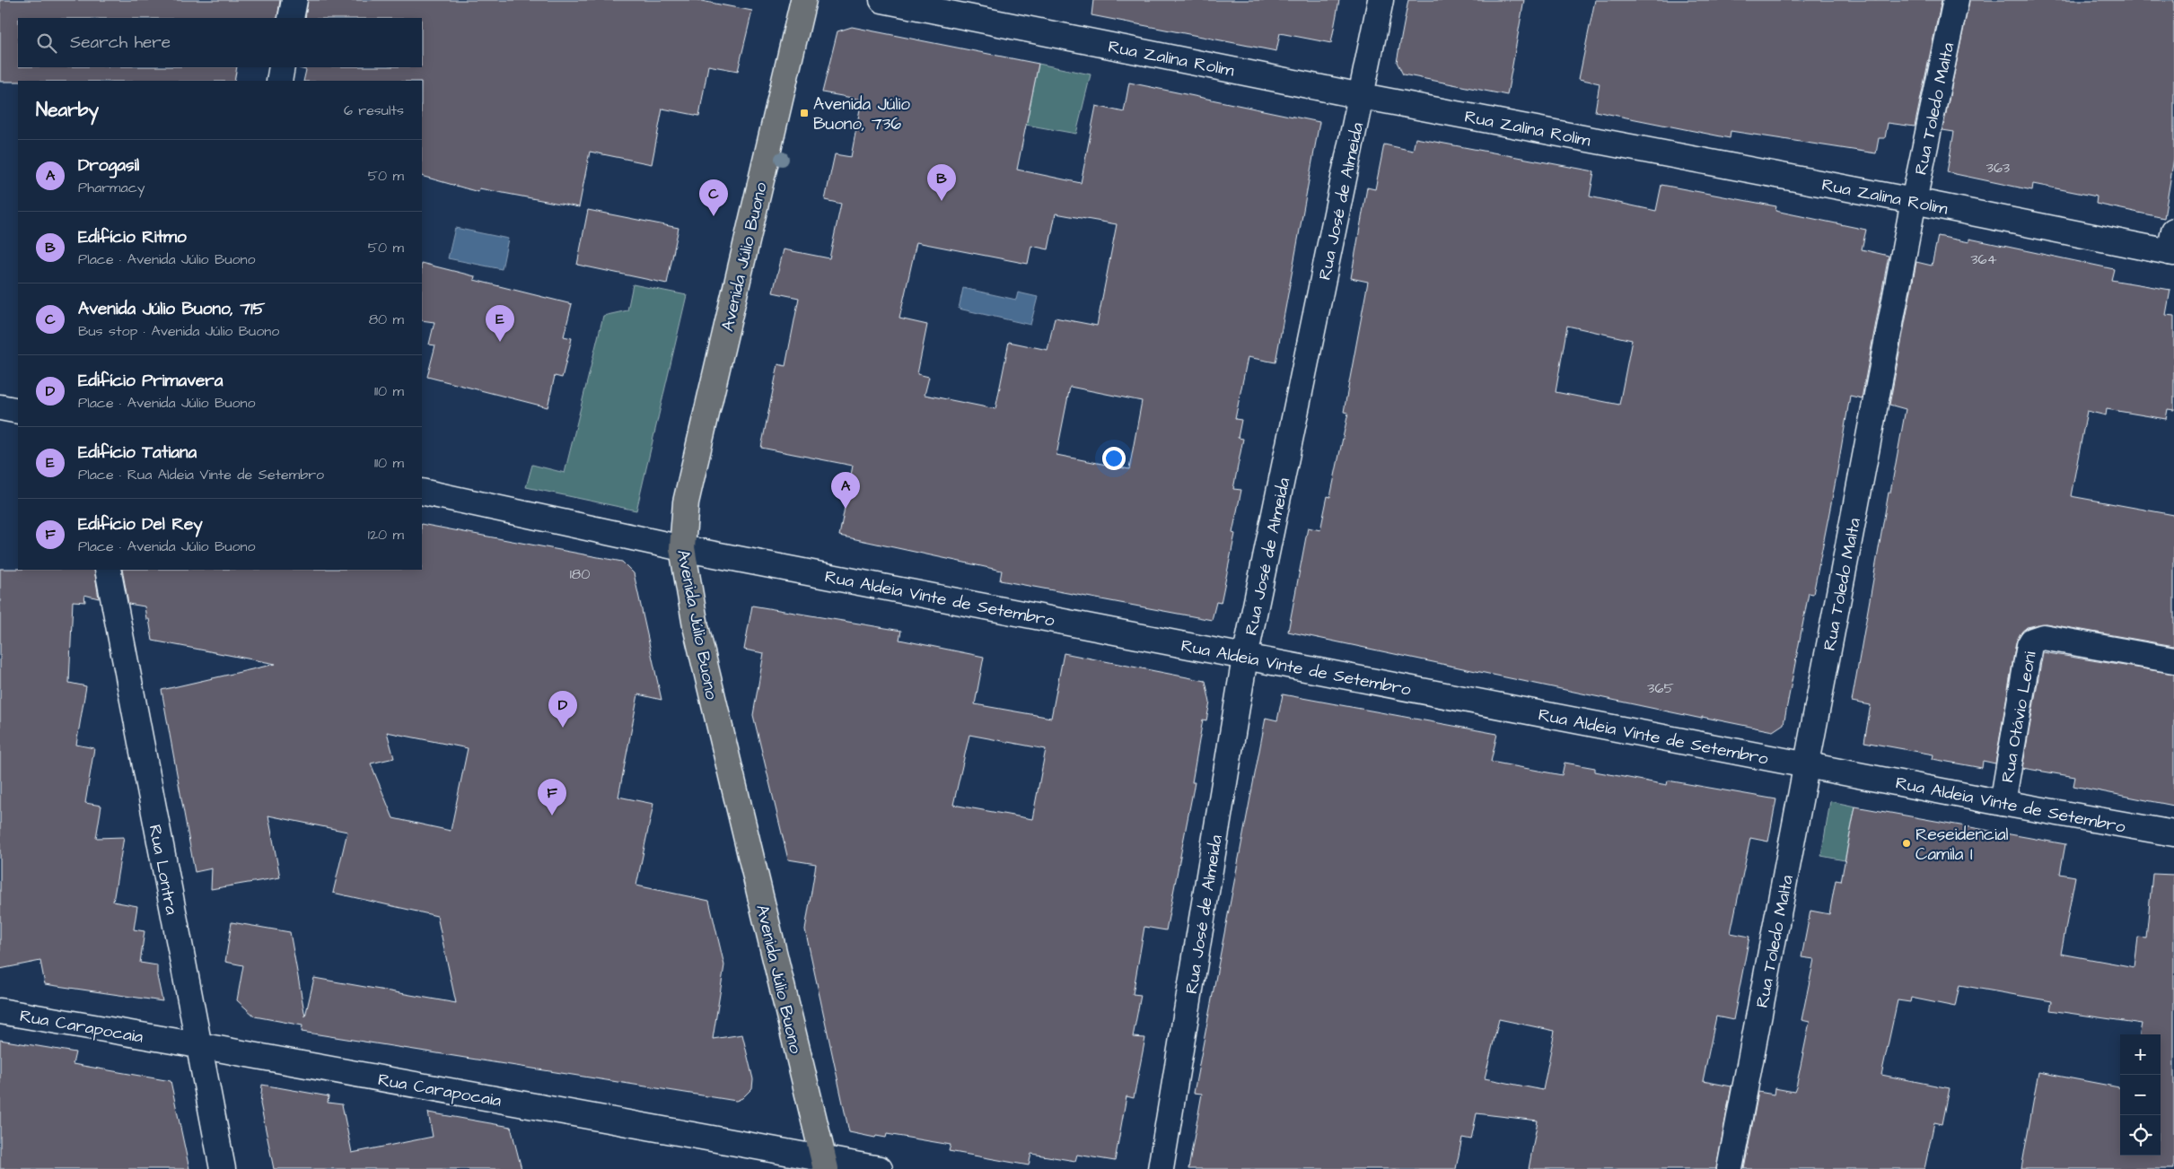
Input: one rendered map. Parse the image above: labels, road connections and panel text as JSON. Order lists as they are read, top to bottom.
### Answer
{
  "streets": {
    "main road": ["Avenida Júlio Buono"],
    "street": [
      "Rua Zalina Rolim",
      "Rua Toledo Malta",
      "Rua José de Almeida",
      "Rua Aldeia Vinte de Setembro",
      "Rua Otávio Leoni",
      "Rua Lontra",
      "Rua Carapocaia"
    ]
  },
  "crossings": [
    ["Rua Zalina Rolim", "Rua Toledo Malta"],
    ["Rua Zalina Rolim", "Rua José de Almeida"],
    ["Rua Toledo Malta", "Rua Aldeia Vinte de Setembro"],
    ["Rua José de Almeida", "Rua Aldeia Vinte de Setembro"],
    ["Avenida Júlio Buono", "Rua Aldeia Vinte de Setembro"],
    ["Avenida Júlio Buono", "Rua Carapocaia"],
    ["Rua Aldeia Vinte de Setembro", "Rua Otávio Leoni"],
    ["Rua Lontra", "Rua Carapocaia"]
  ],
  "places": {
    "transit": ["Avenida Júlio Buono, 736"],
    "other": ["Reseidencial Camila I"]
  },
  "house_numbers": [
    "363",
    "364",
    "180",
    "365"
  ],
  "page": {
    "search": "Search here",
    "heading": ["Nearby", "6 results"],
    "list": [
      {
        "mark": "A",
        "name": "Drogasil",
        "note": "Pharmacy",
        "value": "50 m"
      },
      {
        "mark": "B",
        "name": "Edifício Ritmo",
        "note": "Place · Avenida Júlio Buono",
        "value": "50 m"
      },
      {
        "mark": "C",
        "name": "Avenida Júlio Buono, 715",
        "note": "Bus stop · Avenida Júlio Buono",
        "value": "80 m"
      },
      {
        "mark": "D",
        "name": "Edifício Primavera",
        "note": "Place · Avenida Júlio Buono",
        "value": "110 m"
      },
      {
        "mark": "E",
        "name": "Edifício Tatiana",
        "note": "Place · Rua Aldeia Vinte de Setembro",
        "value": "110 m"
      },
      {
        "mark": "F",
        "name": "Edifício Del Rey",
        "note": "Place · Avenida Júlio Buono",
        "value": "120 m"
      }
    ],
    "pins": [
      "B",
      "C",
      "E",
      "A",
      "D",
      "F"
    ],
    "map_buttons": ["+", "−"]
  }
}
